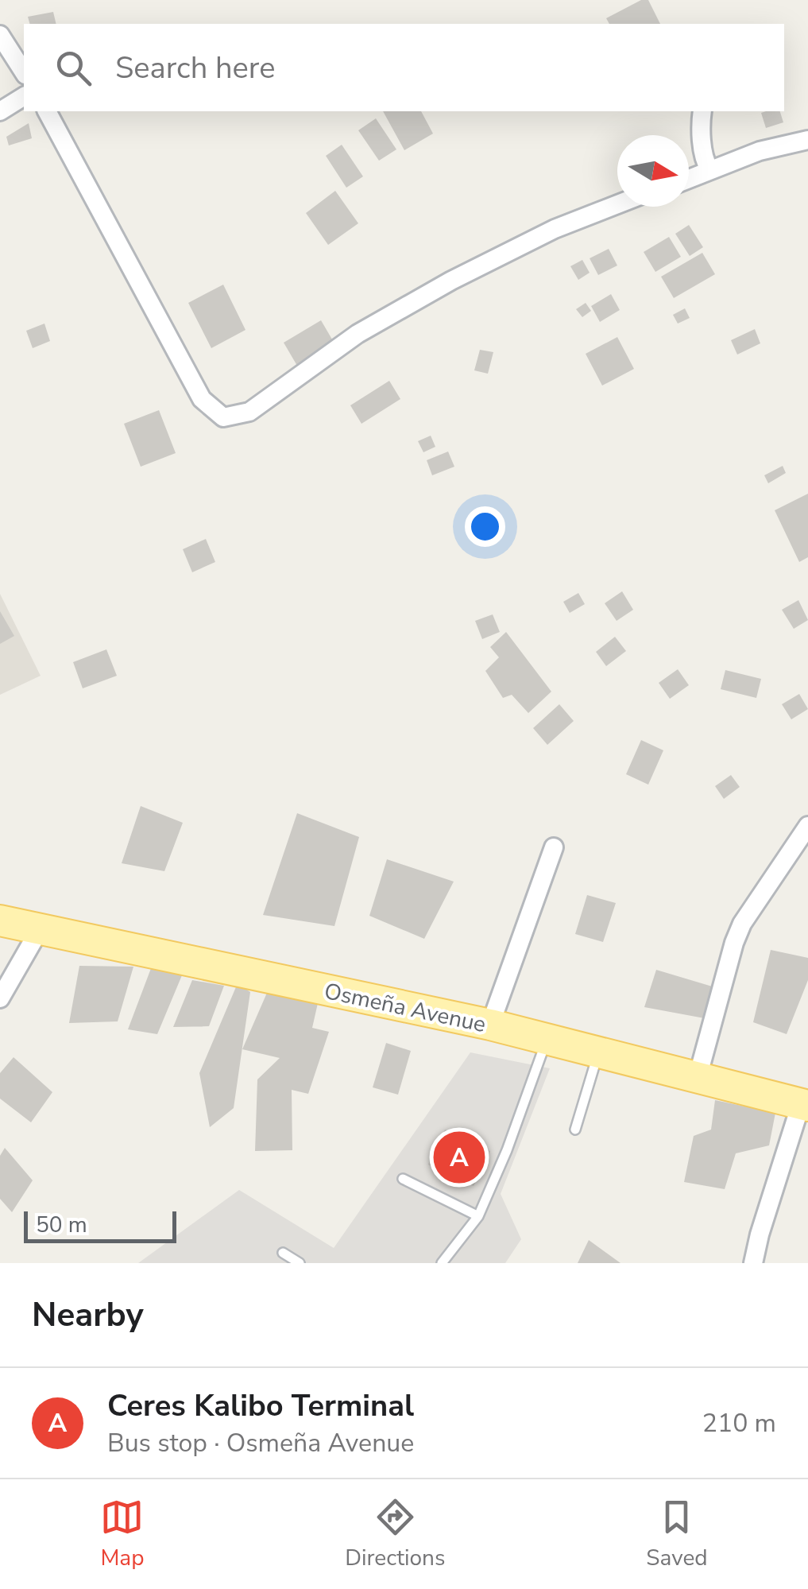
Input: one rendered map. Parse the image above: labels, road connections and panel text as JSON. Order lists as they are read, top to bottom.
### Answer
{
  "streets": {
    "main road": ["Osmeña Avenue"]
  },
  "scale_bar": "50 m",
  "north": "right",
  "page": {
    "search": "Search here",
    "pins": "A",
    "scale": "50 m",
    "heading": "Nearby",
    "list": [
      {
        "mark": "A",
        "name": "Ceres Kalibo Terminal",
        "note": "Bus stop · Osmeña Avenue",
        "value": "210 m"
      }
    ],
    "nav": ["Map", "Directions", "Saved"]
  }
}
